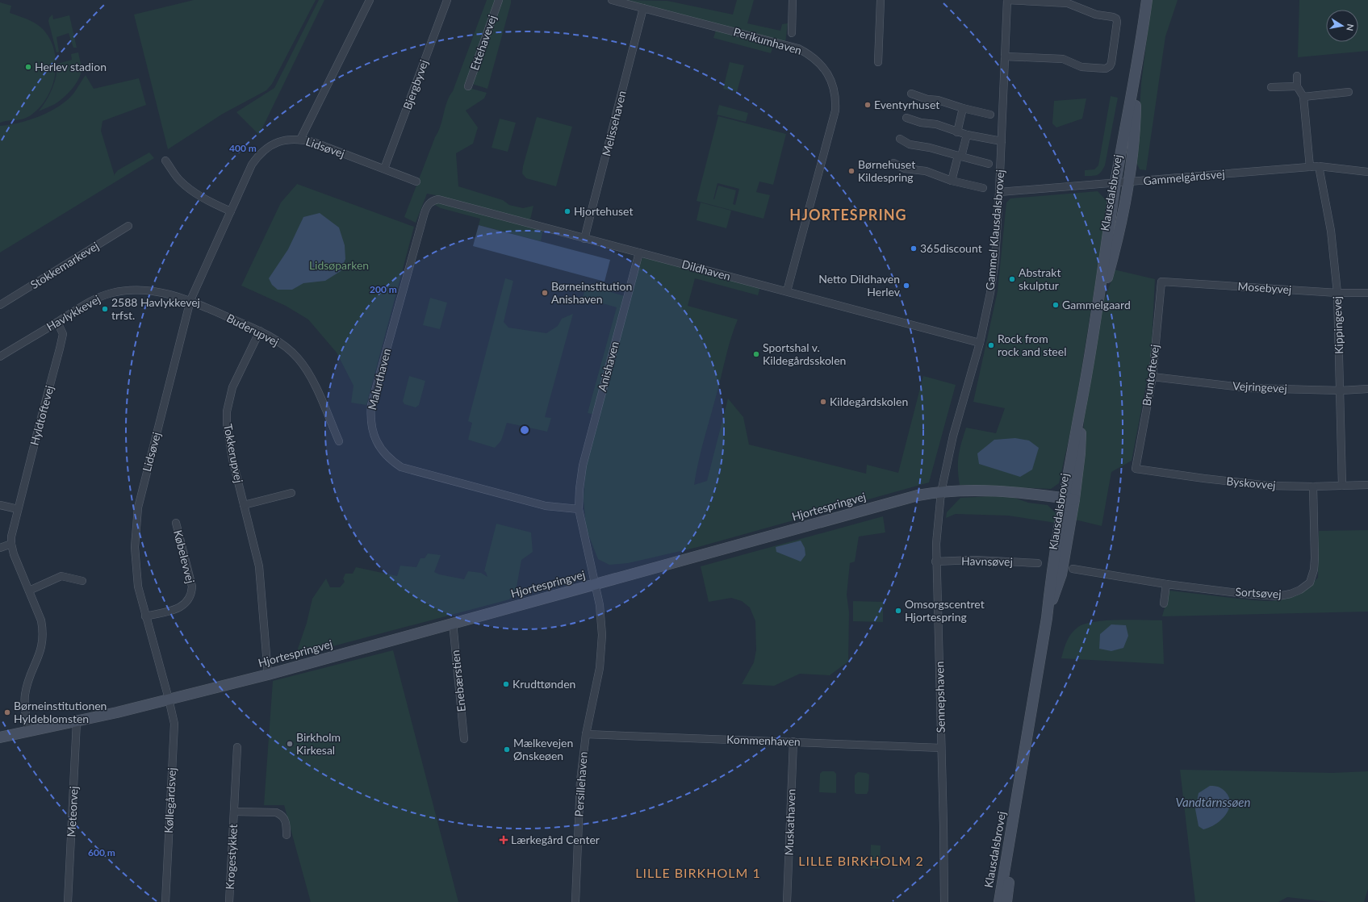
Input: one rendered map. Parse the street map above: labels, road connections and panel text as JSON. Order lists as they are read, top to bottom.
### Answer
{
  "streets": {
    "street": [
      "Perikumhaven",
      "Ettehavevej",
      "Bjergbyvej",
      "Melissehaven",
      "Lidsøvej",
      "Gammelgårdsvej",
      "Klausdalsbrovej",
      "Gammel Klausdalsbrovej",
      "Stokkemarkevej",
      "Dildhaven",
      "Mosebyvej",
      "Havlykkevej",
      "Kippingevej",
      "Buderupvej",
      "Anishaven",
      "Bruntoftevej",
      "Malurthaven",
      "Vejringevej",
      "Hyldtoftevej",
      "Tokkerupvej",
      "Byskovvej",
      "Hjortespringvej",
      "Købelevvej",
      "Havnsøvej",
      "Sortsøvej",
      "Enebærstien",
      "Sennepshaven",
      "Kommenhaven",
      "Persillehaven",
      "Køllegårdsvej",
      "Meteorvej",
      "Muskathaven",
      "Krogestykket"
    ]
  },
  "crossings": [
    ["Perikumhaven", "Melissehaven"],
    ["Perikumhaven", "Dildhaven"],
    ["Bjergbyvej", "Lidsøvej"],
    ["Melissehaven", "Dildhaven"],
    ["Lidsøvej", "Havlykkevej"],
    ["Lidsøvej", "Buderupvej"],
    ["Lidsøvej", "Hjortespringvej"],
    ["Lidsøvej", "Købelevvej"],
    ["Lidsøvej", "Køllegårdsvej"],
    ["Gammelgårdsvej", "Klausdalsbrovej"],
    ["Gammelgårdsvej", "Gammel Klausdalsbrovej"],
    ["Gammelgårdsvej", "Kippingevej"],
    ["Klausdalsbrovej", "Hjortespringvej"],
    ["Gammel Klausdalsbrovej", "Dildhaven"],
    ["Gammel Klausdalsbrovej", "Hjortespringvej"],
    ["Gammel Klausdalsbrovej", "Sennepshaven"],
    ["Dildhaven", "Anishaven"],
    ["Dildhaven", "Malurthaven"],
    ["Mosebyvej", "Kippingevej"],
    ["Mosebyvej", "Bruntoftevej"],
    ["Havlykkevej", "Buderupvej"],
    ["Havlykkevej", "Hyldtoftevej"],
    ["Kippingevej", "Vejringevej"],
    ["Kippingevej", "Byskovvej"],
    ["Buderupvej", "Tokkerupvej"],
    ["Anishaven", "Malurthaven"],
    ["Bruntoftevej", "Vejringevej"],
    ["Bruntoftevej", "Byskovvej"],
    ["Hyldtoftevej", "Hjortespringvej"],
    ["Tokkerupvej", "Hjortespringvej"],
    ["Byskovvej", "Sortsøvej"],
    ["Hjortespringvej", "Enebærstien"],
    ["Hjortespringvej", "Sennepshaven"],
    ["Hjortespringvej", "Persillehaven"],
    ["Hjortespringvej", "Køllegårdsvej"],
    ["Hjortespringvej", "Meteorvej"],
    ["Havnsøvej", "Sennepshaven"],
    ["Sennepshaven", "Kommenhaven"],
    ["Kommenhaven", "Persillehaven"],
    ["Kommenhaven", "Muskathaven"]
  ],
  "districts": ["HJORTESPRING", "LILLE BIRKHOLM 2", "LILLE BIRKHOLM 1"],
  "water": ["Vandtårnssøen"],
  "parks": ["Lidsøparken"],
  "places": {
    "other": [
      "Herlev stadion",
      "Eventyrhuset",
      "Børnehuset Kildespring",
      "Hjortehuset",
      "365discount",
      "Abstrakt skulptur",
      "Netto Dildhaven Herlev",
      "Børneinstitution Anishaven",
      "Gammelgaard",
      "2588 Havlykkevej trfst.",
      "Rock from rock and steel",
      "Sportshal v. Kildegårdsskolen",
      "Kildegårdskolen",
      "Omsorgscentret Hjortespring",
      "Krudttønden",
      "Børneinstitutionen Hyldeblomsten",
      "Birkholm Kirkesal",
      "Mælkevejen Ønskeøen"
    ],
    "health": ["Lærkegård Center"]
  },
  "north": "right",
  "rings": ["400 m", "200 m", "600 m"]
}
